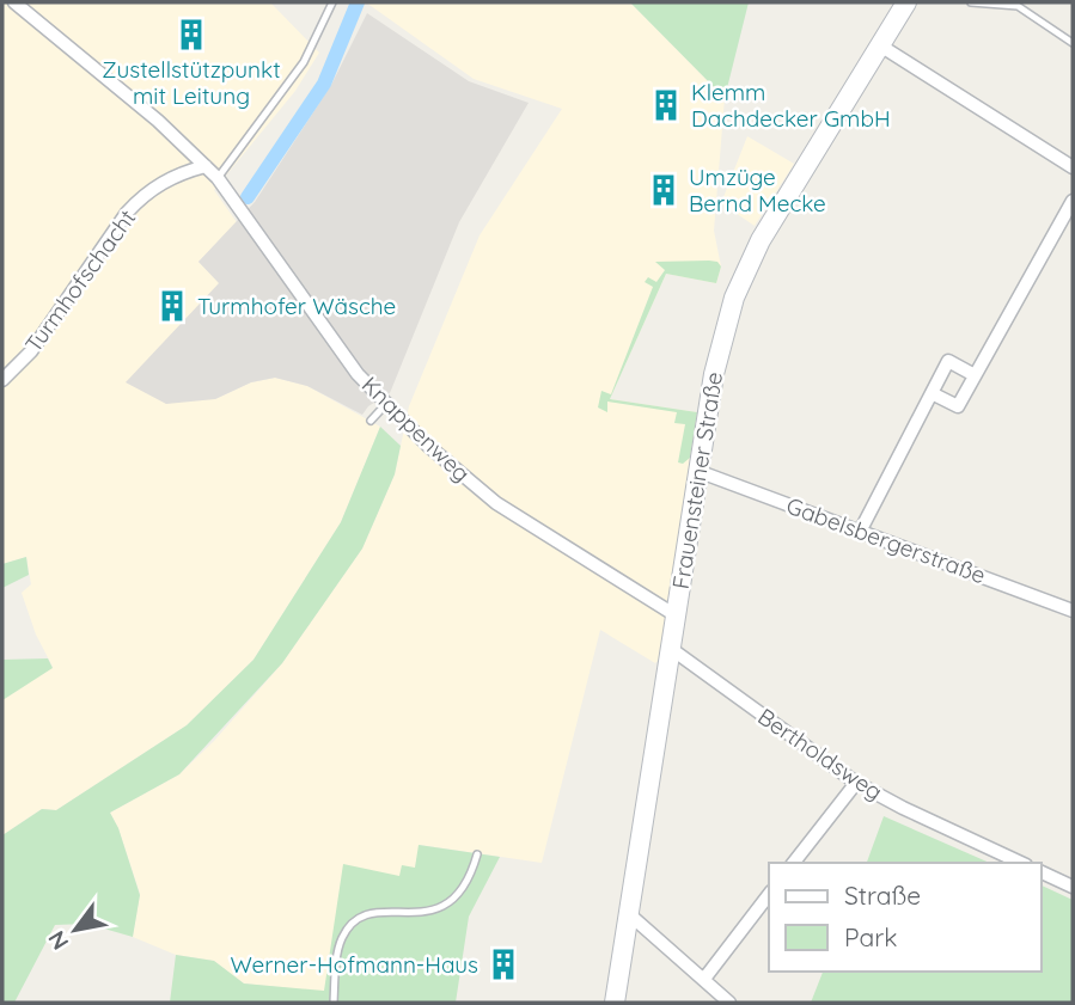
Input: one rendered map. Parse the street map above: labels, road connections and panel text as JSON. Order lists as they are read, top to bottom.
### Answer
{
  "streets": {
    "main road": ["Frauensteiner Straße"],
    "street": [
      "Turmhofschacht",
      "Knappenweg",
      "Gabelsbergerstraße",
      "Bertholdsweg"
    ]
  },
  "crossings": [
    ["Turmhofschacht", "Knappenweg"],
    ["Knappenweg", "Frauensteiner Straße"],
    ["Frauensteiner Straße", "Gabelsbergerstraße"],
    ["Frauensteiner Straße", "Bertholdsweg"]
  ],
  "places": {
    "building": [
      "Zustellstützpunkt mit Leitung",
      "Klemm Dachdecker GmbH",
      "Umzüge Bernd Mecke",
      "Turmhofer Wäsche",
      "Werner-Hofmann-Haus"
    ]
  },
  "legend": ["Straße", "Park"],
  "north": "bottom left"
}
